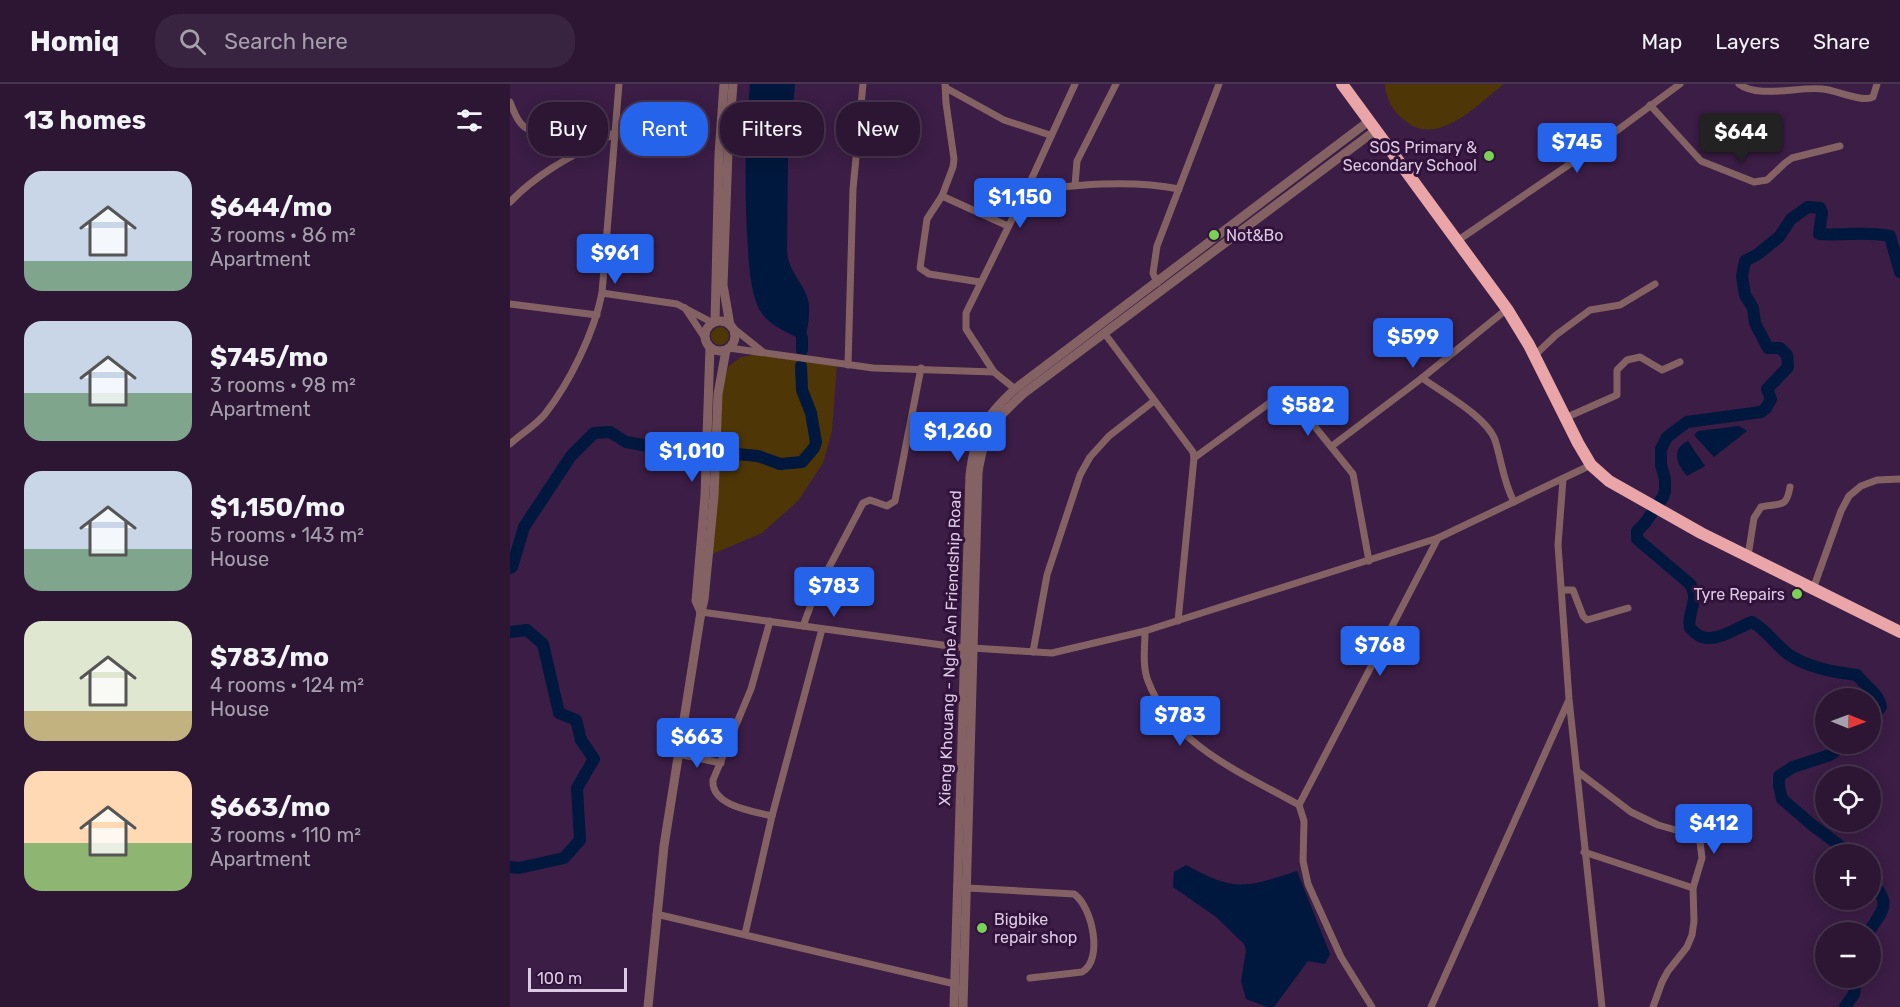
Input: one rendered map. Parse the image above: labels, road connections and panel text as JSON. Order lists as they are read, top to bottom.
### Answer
{
  "streets": {
    "street": ["Xieng Khouang - Nghe An Friendship Road"]
  },
  "places": [
    "SOS Primary & Secondary School",
    "Not&Bo",
    "Tyre Repairs",
    "Bigbike repair shop"
  ],
  "scale_bar": "100 m",
  "north": "right",
  "page": {
    "header": "Homiq",
    "search": "Search here",
    "nav": ["Map", "Layers", "Share"],
    "heading": "13 homes",
    "chip": [
      "Buy",
      "Rent",
      "Filters",
      "New"
    ],
    "price": [
      "$644",
      "$745",
      "$1,150",
      "$961",
      "$599",
      "$582",
      "$1,260",
      "$1,010",
      "$783",
      "$768",
      "$783",
      "$663",
      "$412"
    ],
    "list": [
      {
        "name": "$644/mo",
        "note": "3 rooms · 86 m² · Apartment"
      },
      {
        "name": "$745/mo",
        "note": "3 rooms · 98 m² · Apartment"
      },
      {
        "name": "$1,150/mo",
        "note": "5 rooms · 143 m² · House"
      },
      {
        "name": "$783/mo",
        "note": "4 rooms · 124 m² · House"
      },
      {
        "name": "$663/mo",
        "note": "3 rooms · 110 m² · Apartment"
      }
    ],
    "map_buttons": ["+", "−"],
    "scale": "100 m"
  }
}
